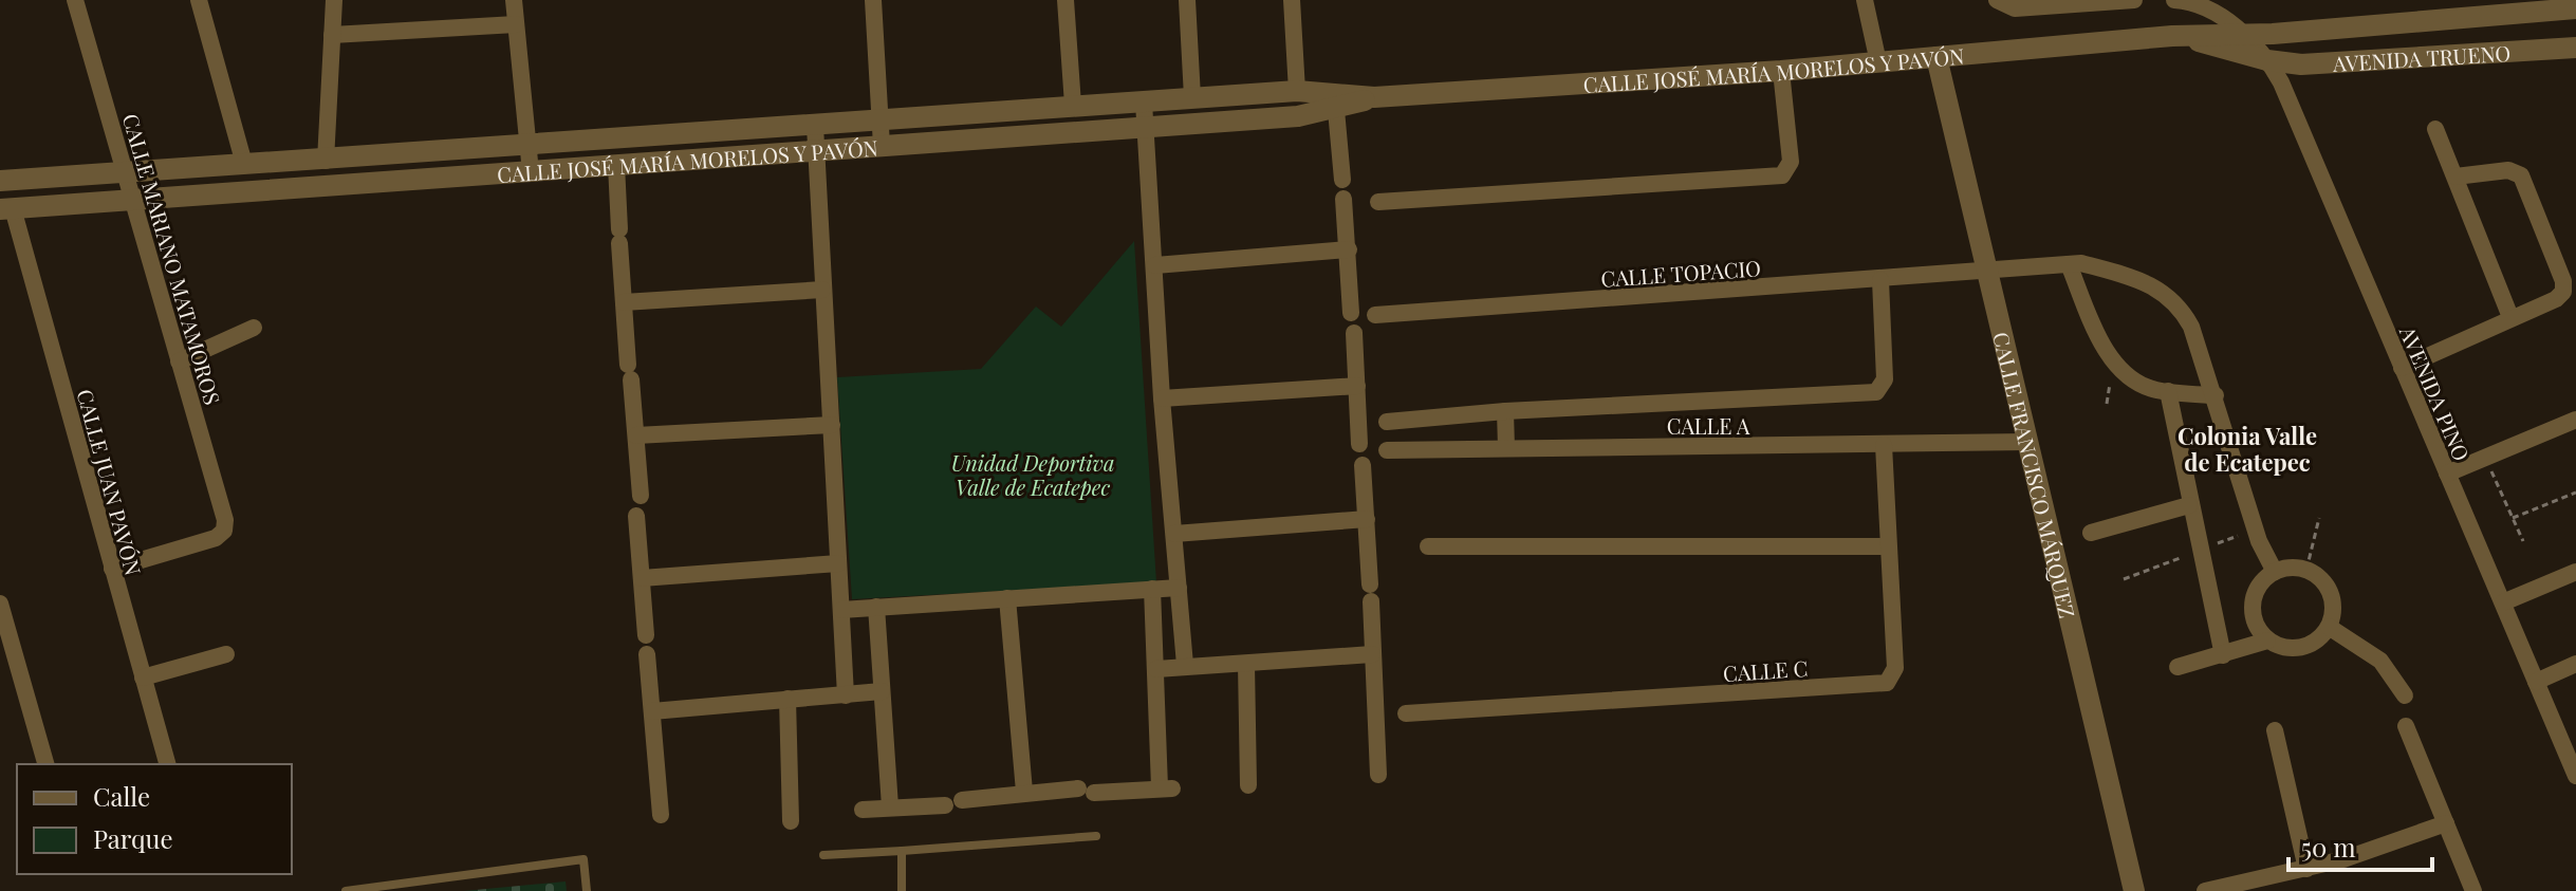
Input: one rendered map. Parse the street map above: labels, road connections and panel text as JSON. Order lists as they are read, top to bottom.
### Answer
{
  "streets": {
    "street": [
      "AVENIDA TRUENO",
      "CALLE JOSÉ MARÍA MORELOS Y PAVÓN",
      "CALLE MARIANO MATAMOROS",
      "CALLE TOPACIO",
      "AVENIDA PINO",
      "CALLE A",
      "CALLE FRANCISCO MÁRQUEZ",
      "CALLE JUAN PAVÓN",
      "CALLE C"
    ]
  },
  "crossings": [
    ["AVENIDA TRUENO", "CALLE JOSÉ MARÍA MORELOS Y PAVÓN"],
    ["AVENIDA TRUENO", "AVENIDA PINO"],
    ["CALLE JOSÉ MARÍA MORELOS Y PAVÓN", "CALLE MARIANO MATAMOROS"],
    ["CALLE JOSÉ MARÍA MORELOS Y PAVÓN", "AVENIDA PINO"],
    ["CALLE JOSÉ MARÍA MORELOS Y PAVÓN", "CALLE FRANCISCO MÁRQUEZ"],
    ["CALLE JOSÉ MARÍA MORELOS Y PAVÓN", "CALLE JUAN PAVÓN"],
    ["CALLE MARIANO MATAMOROS", "CALLE JUAN PAVÓN"],
    ["CALLE TOPACIO", "CALLE FRANCISCO MÁRQUEZ"],
    ["CALLE A", "CALLE FRANCISCO MÁRQUEZ"],
    ["CALLE A", "CALLE C"]
  ],
  "districts": ["Colonia Valle de Ecatepec"],
  "parks": ["Unidad Deportiva Valle de Ecatepec"],
  "legend": ["Calle", "Parque"],
  "scale_bar": "50 m"
}
